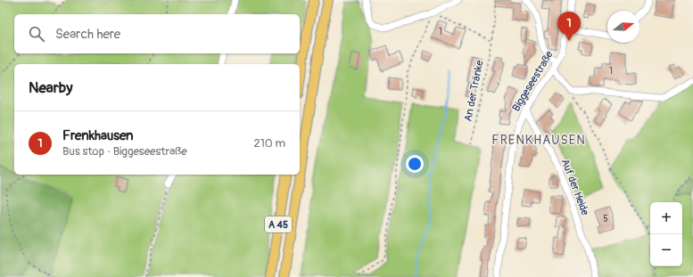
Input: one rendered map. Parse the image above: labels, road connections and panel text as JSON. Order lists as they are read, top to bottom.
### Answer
{
  "streets": {
    "highway": ["A 45"],
    "street": ["Biggeseestraße", "Auf der Heide"],
    "path": ["An der Tränke"]
  },
  "crossings": [
    ["Biggeseestraße", "Auf der Heide"]
  ],
  "districts": ["FRENKHAUSEN"],
  "house_numbers": ["1", "1", "5"],
  "north": "right",
  "page": {
    "pins": "1",
    "search": "Search here",
    "heading": "Nearby",
    "list": [
      {
        "mark": "1",
        "name": "Frenkhausen",
        "note": "Bus stop · Biggeseestraße",
        "value": "210 m"
      }
    ],
    "map_buttons": ["+", "−"]
  }
}
